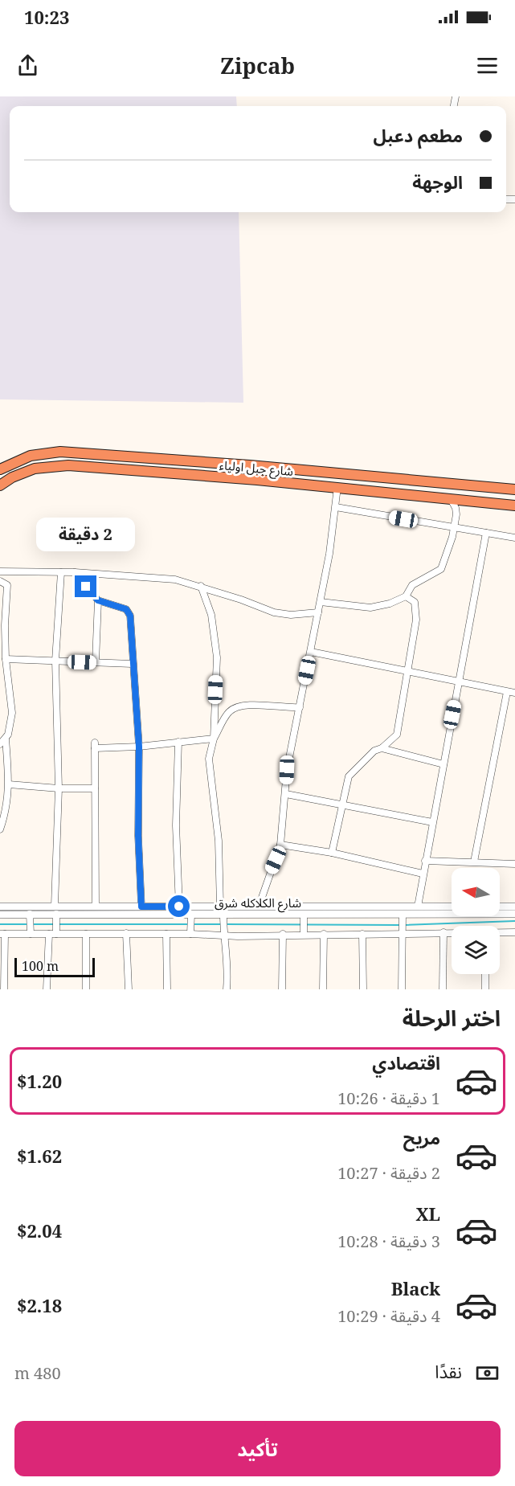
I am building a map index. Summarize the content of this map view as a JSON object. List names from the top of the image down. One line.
{"streets":{"highway":["شارع جبل اولياء"],"street":["شارع الكلاكله شرق"]},"scale_bar":"100 m","north":"left","page":{"status":"10:23","header":"Zipcab","banner":["مطعم دعبل","الوجهة"],"bubble":"2 دقيقة","scale":"100 m","heading":"اختر الرحلة","list":[{"name":"اقتصادي","note":"1 دقيقة · 10:26","value":"$1.20"},{"name":"مريح","note":"2 دقيقة · 10:27","value":"$1.62"},{"name":"XL","note":"3 دقيقة · 10:28","value":"$2.04"},{"name":"Black","note":"4 دقيقة · 10:29","value":"$2.18"}],"pay":["نقدًا","480 m"],"buttons":"تأكيد"}}
